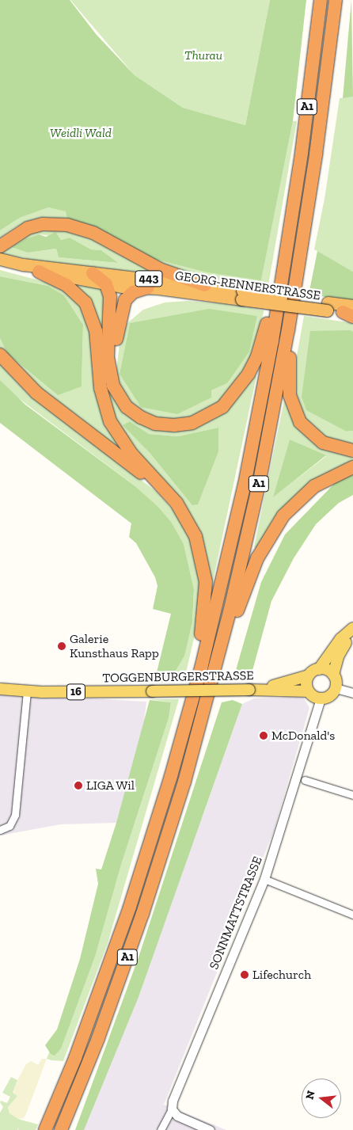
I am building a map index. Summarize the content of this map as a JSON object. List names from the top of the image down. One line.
{"streets":{"highway":["A1","443","GEORG-RENNERSTRASSE"],"main road":["TOGGENBURGERSTRASSE","16"],"street":["SONNMATTSTRASSE"]},"crossings":[["TOGGENBURGERSTRASSE","16"],["TOGGENBURGERSTRASSE","SONNMATTSTRASSE"],["16","SONNMATTSTRASSE"]],"parks":["Thurau","Weidli Wald"],"places":["Galerie Kunsthaus Rapp","McDonald's","LIGA Wil","Lifechurch"],"north":"left"}
